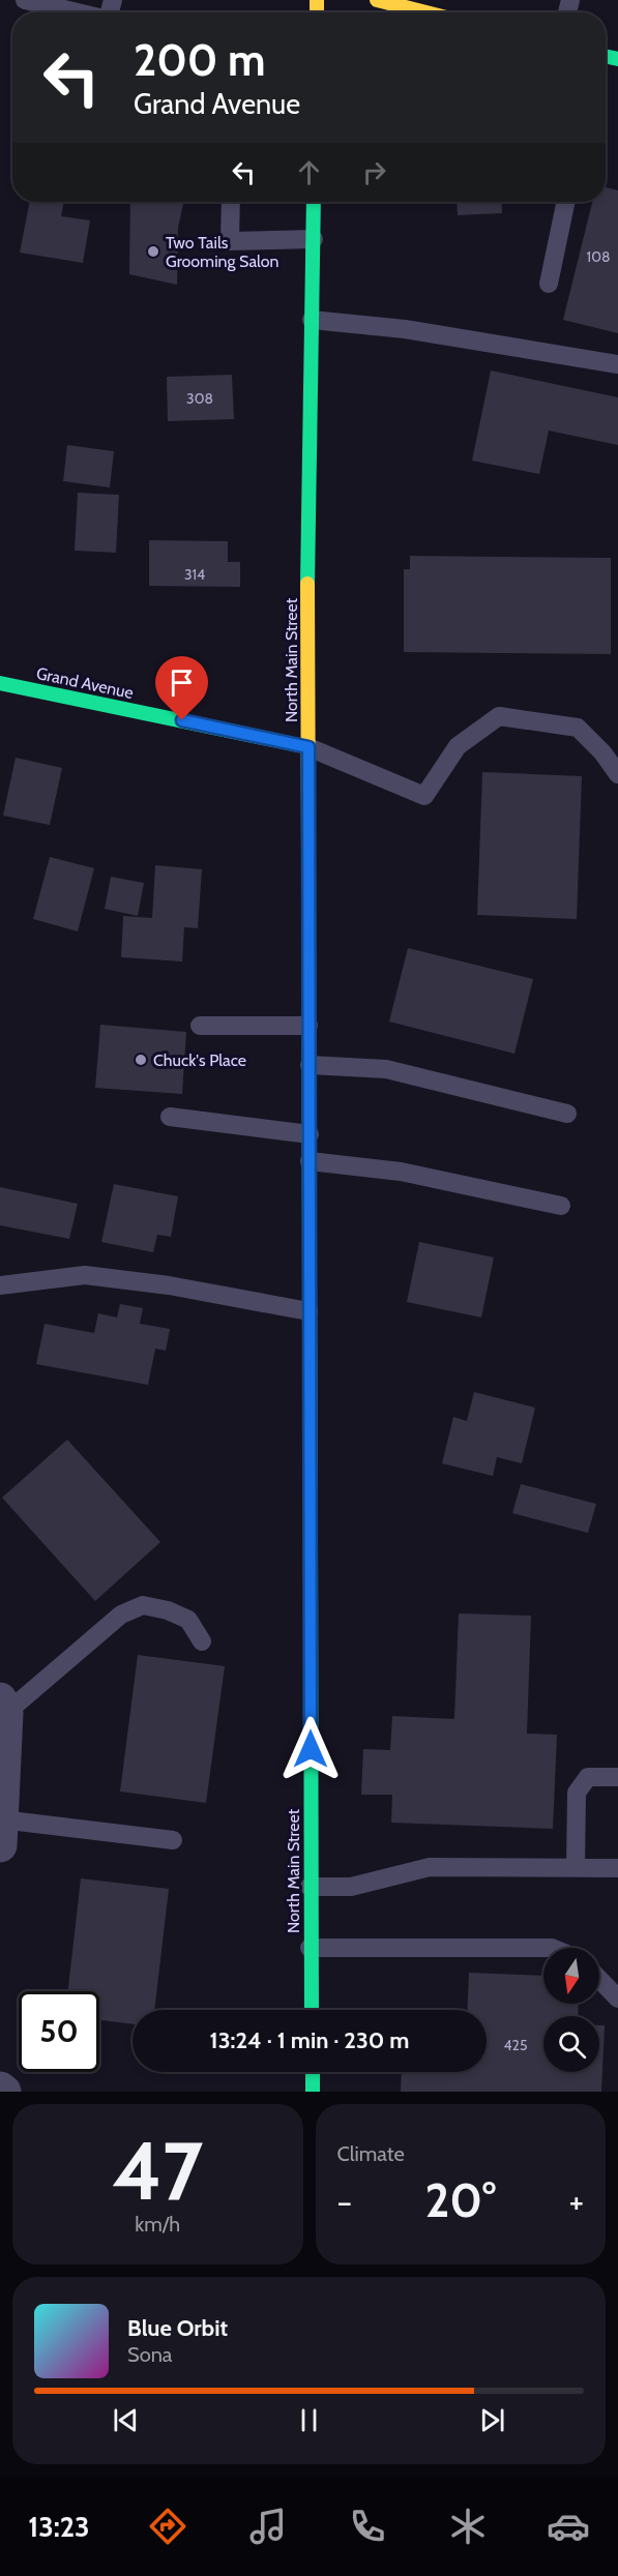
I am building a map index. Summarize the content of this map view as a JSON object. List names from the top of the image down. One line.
{"streets":{"main road":["North Main Street","Grand Avenue"]},"crossings":[["North Main Street","Grand Avenue"]],"places":["Two Tails Grooming Salon","Chuck's Place"],"house_numbers":["108","308","314","425"],"north":"bottom","page":{"turn":["200 m","Grand Avenue"],"limit":"50","trip":"13:24 · 1 min · 230 m","tile":[["47","km/h"],"Climate"],"heat":["−","20°","+"],"song":["Blue Orbit","Sona"],"tabs":"13:23"}}
